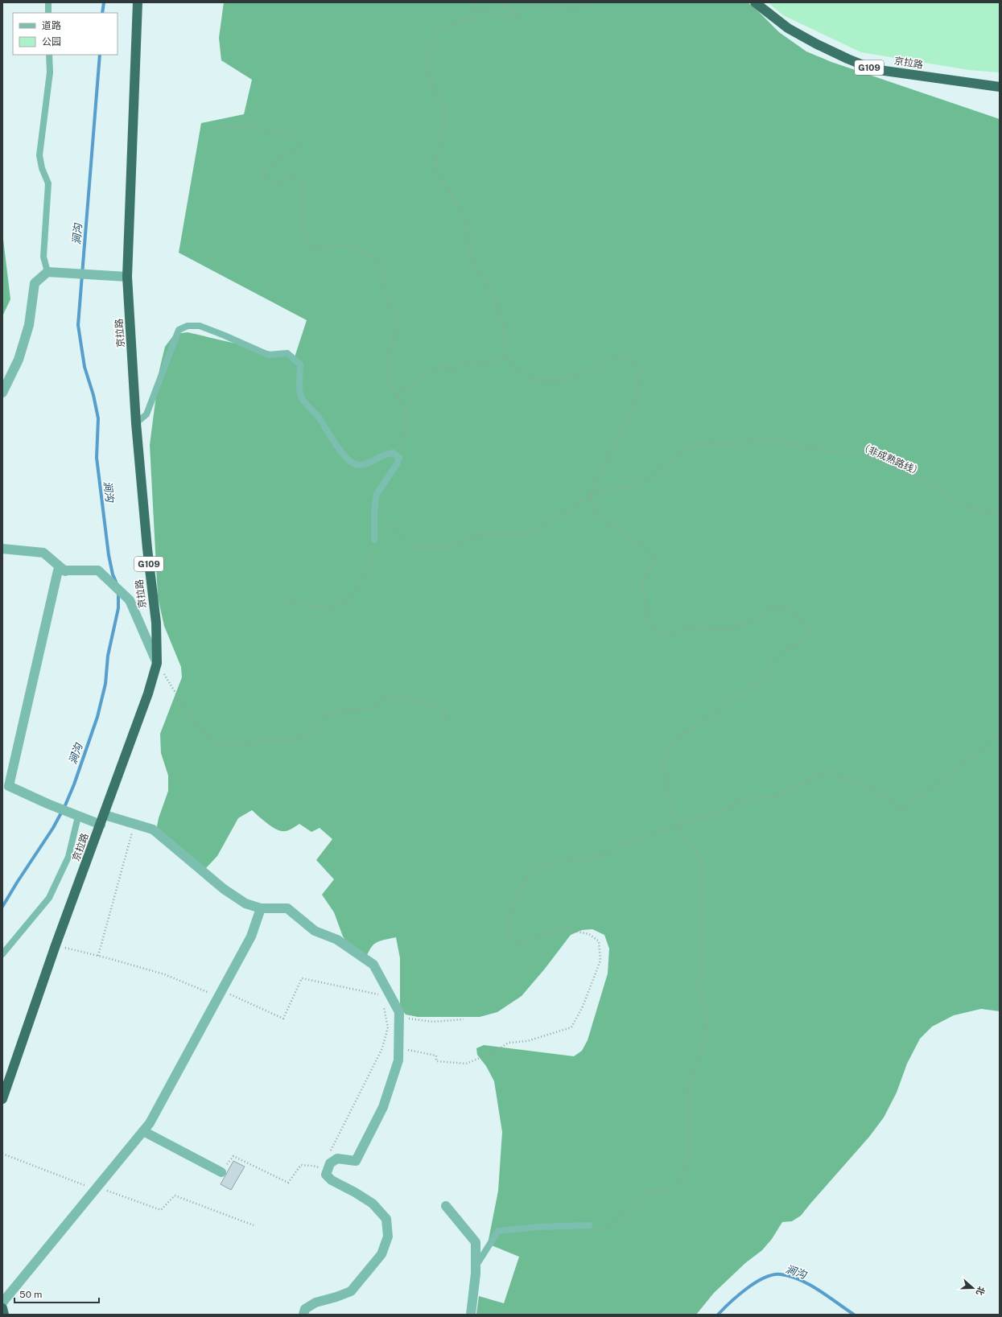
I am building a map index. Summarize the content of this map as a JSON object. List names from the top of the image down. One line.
{"streets":{"highway":["京拉路","G109"],"path":["（非成熟路线）"]},"water":["涧沟"],"legend":["道路","公园"],"scale_bar":"50 m","north":"right"}
